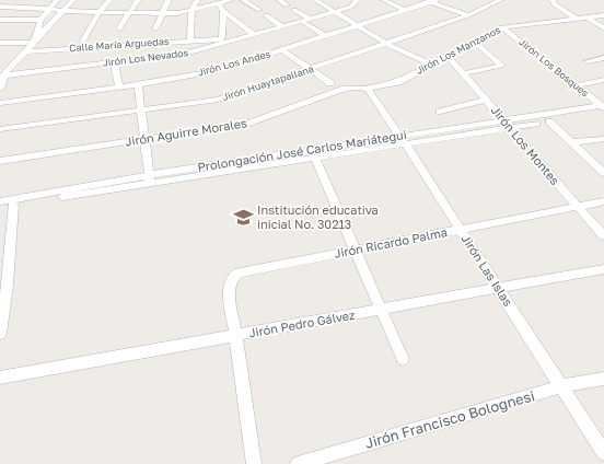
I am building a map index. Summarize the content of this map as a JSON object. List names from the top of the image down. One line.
{"streets":{"street":["Calle María Arguedas","Jirón Los Manzanos","Jirón Los Nevados","Jirón Los Andes","Jirón Los Bosques","Jirón Huaytapallana","Jirón Aguirre Morales","Jirón Los Montes","Prolongación José Carlos Mariátegui","Jirón Ricardo Palma","Jirón Las Islas","Jirón Pedro Gálvez","Jirón Francisco Bolognesi"]},"crossings":[["Calle María Arguedas","Jirón Los Nevados"],["Jirón Los Manzanos","Jirón Los Bosques"],["Jirón Los Manzanos","Jirón Aguirre Morales"],["Jirón Los Manzanos","Jirón Los Montes"],["Jirón Los Manzanos","Jirón Las Islas"],["Jirón Los Bosques","Prolongación José Carlos Mariátegui"],["Jirón Aguirre Morales","Jirón Las Islas"],["Jirón Los Montes","Prolongación José Carlos Mariátegui"],["Jirón Los Montes","Jirón Ricardo Palma"],["Prolongación José Carlos Mariátegui","Jirón Las Islas"],["Jirón Ricardo Palma","Jirón Las Islas"],["Jirón Ricardo Palma","Jirón Pedro Gálvez"],["Jirón Las Islas","Jirón Pedro Gálvez"],["Jirón Las Islas","Jirón Francisco Bolognesi"]],"places":{"school or university":["Institución educativa inicial No. 30213"]}}
